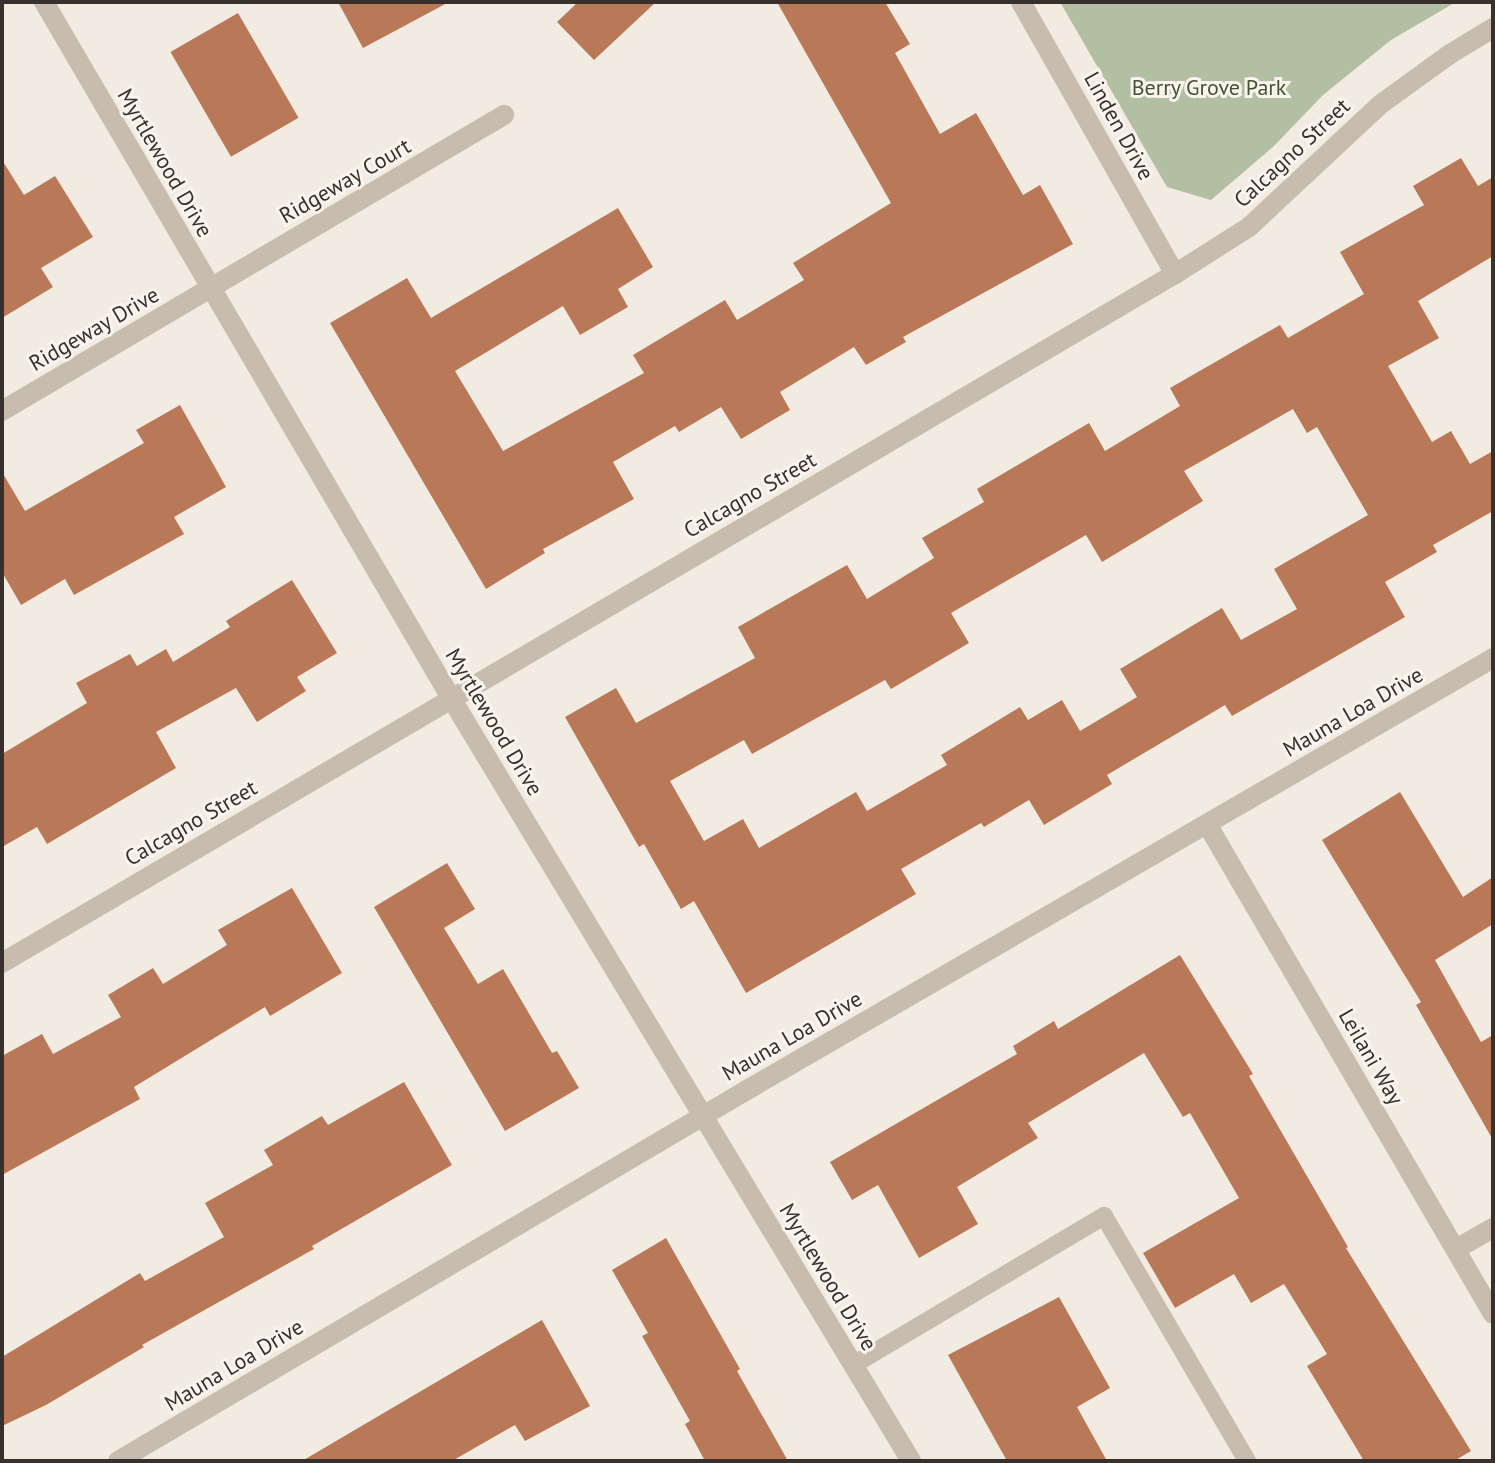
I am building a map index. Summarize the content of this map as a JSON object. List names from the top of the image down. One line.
{"streets":{"street":["Linden Drive","Calcagno Street","Myrtlewood Drive","Ridgeway Court","Ridgeway Drive","Mauna Loa Drive","Leilani Way"]},"crossings":[["Linden Drive","Calcagno Street"],["Calcagno Street","Myrtlewood Drive"],["Myrtlewood Drive","Ridgeway Court"],["Myrtlewood Drive","Ridgeway Drive"],["Myrtlewood Drive","Mauna Loa Drive"],["Ridgeway Court","Ridgeway Drive"],["Mauna Loa Drive","Leilani Way"]],"parks":["Berry Grove Park"]}
